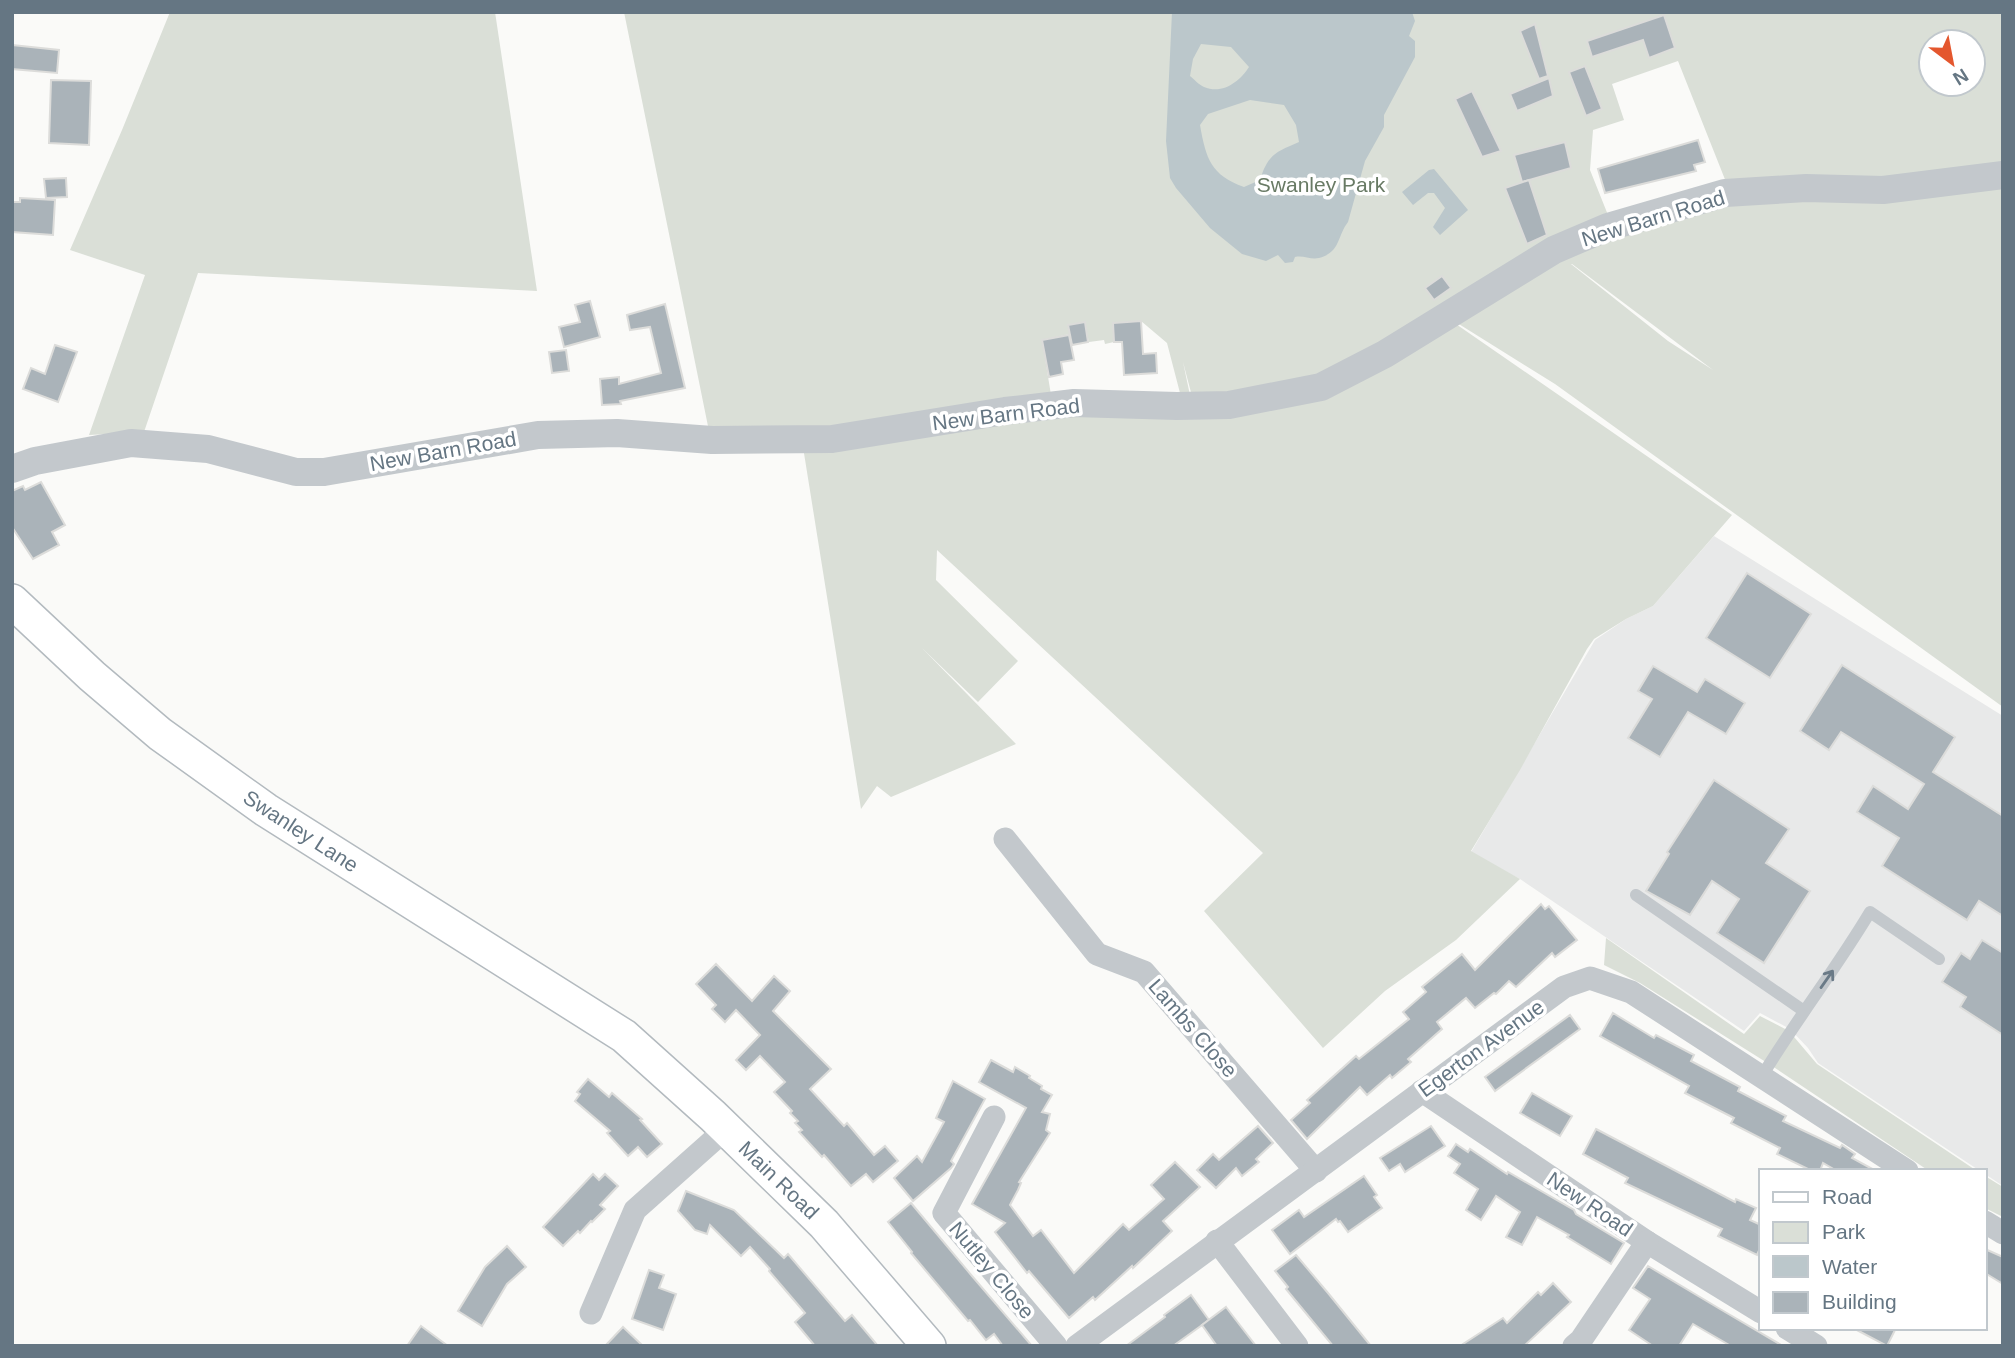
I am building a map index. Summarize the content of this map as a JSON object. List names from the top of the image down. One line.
{"streets":{"main road":["Swanley Lane","Main Road"],"street":["New Barn Road","Lambs Close","Egerton Avenue","New Road","Nutley Close"]},"crossings":[["Swanley Lane","Main Road"],["Lambs Close","Egerton Avenue"],["Egerton Avenue","New Road"]],"parks":["Swanley Park"],"legend":["Road","Park","Water","Building"],"north":"bottom right"}
